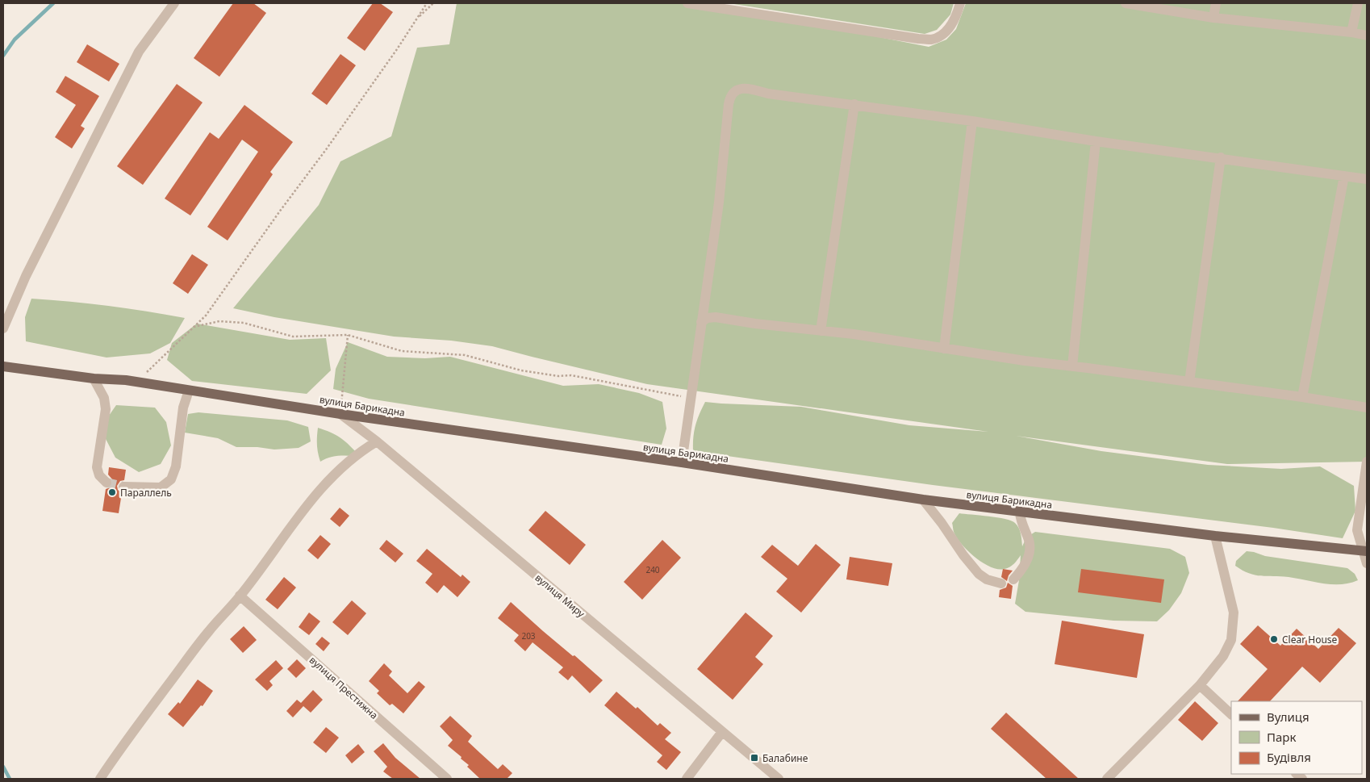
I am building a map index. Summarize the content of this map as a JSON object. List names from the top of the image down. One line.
{"streets":{"main road":["вулиця Барикадна"],"street":["вулиця Миру","вулиця Престижна"]},"crossings":[["вулиця Барикадна","вулиця Миру"]],"places":{"other":["Параллель","Clear House"],"transit":["Балабине"]},"house_numbers":["240","203"],"legend":["Вулиця","Парк","Будівля"]}
